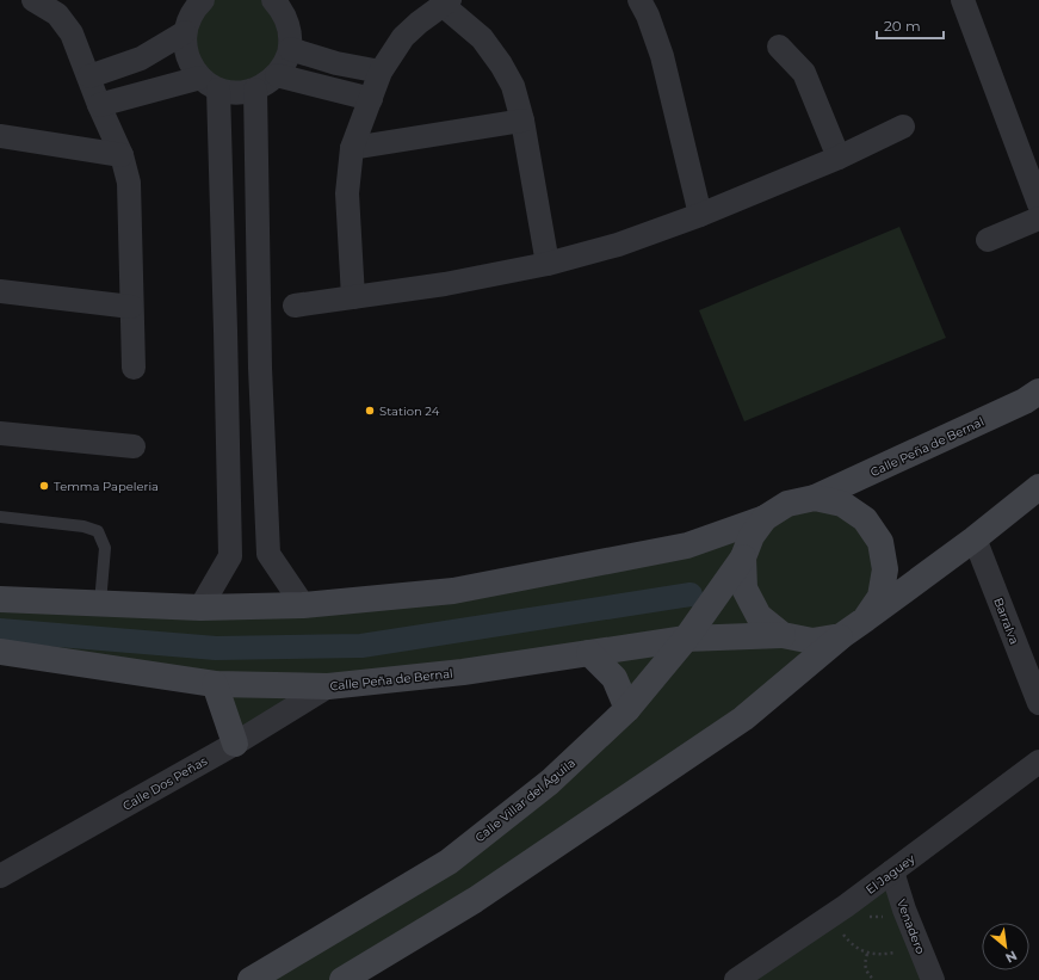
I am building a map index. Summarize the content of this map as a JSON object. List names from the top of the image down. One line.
{"streets":{"street":["Calle Peña de Bernal","Barralva","Calle Dos Peñas","Calle Villar del Águila","El Jaguey","Venadero"]},"crossings":[["Calle Peña de Bernal","Calle Dos Peñas"],["Calle Peña de Bernal","Calle Villar del Águila"],["El Jaguey","Venadero"]],"places":["Station 24","Temma Papeleria"],"scale_bar":"20 m","north":"bottom right"}
